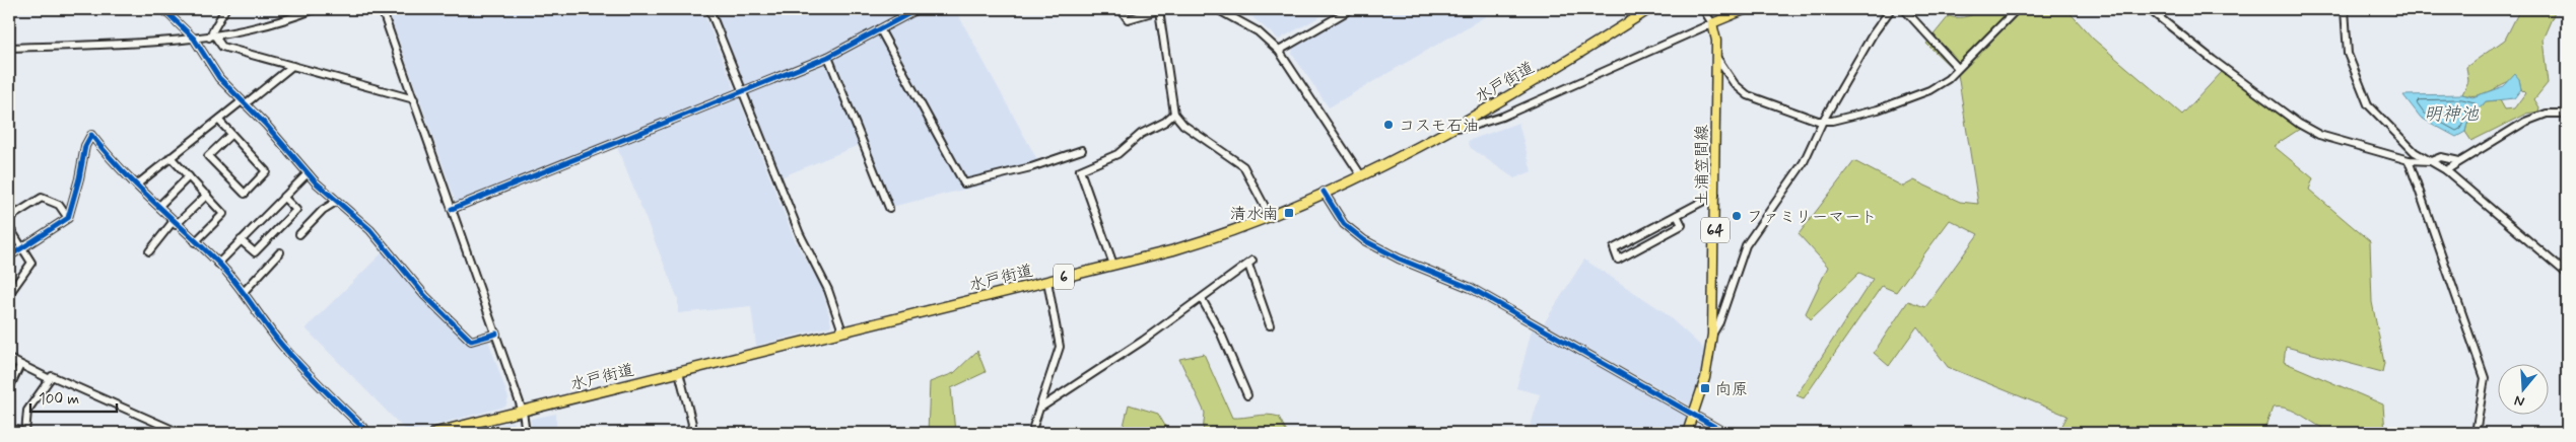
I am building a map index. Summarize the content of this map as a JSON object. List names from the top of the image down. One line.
{"streets":{"highway":["水戸街道","6"],"main road":["土浦笠間線","64"]},"water":["明神池"],"places":{"other":["コスモ石油","ファミリーマート"],"transit":["清水南","向原"]},"scale_bar":"100 m","north":"bottom"}
